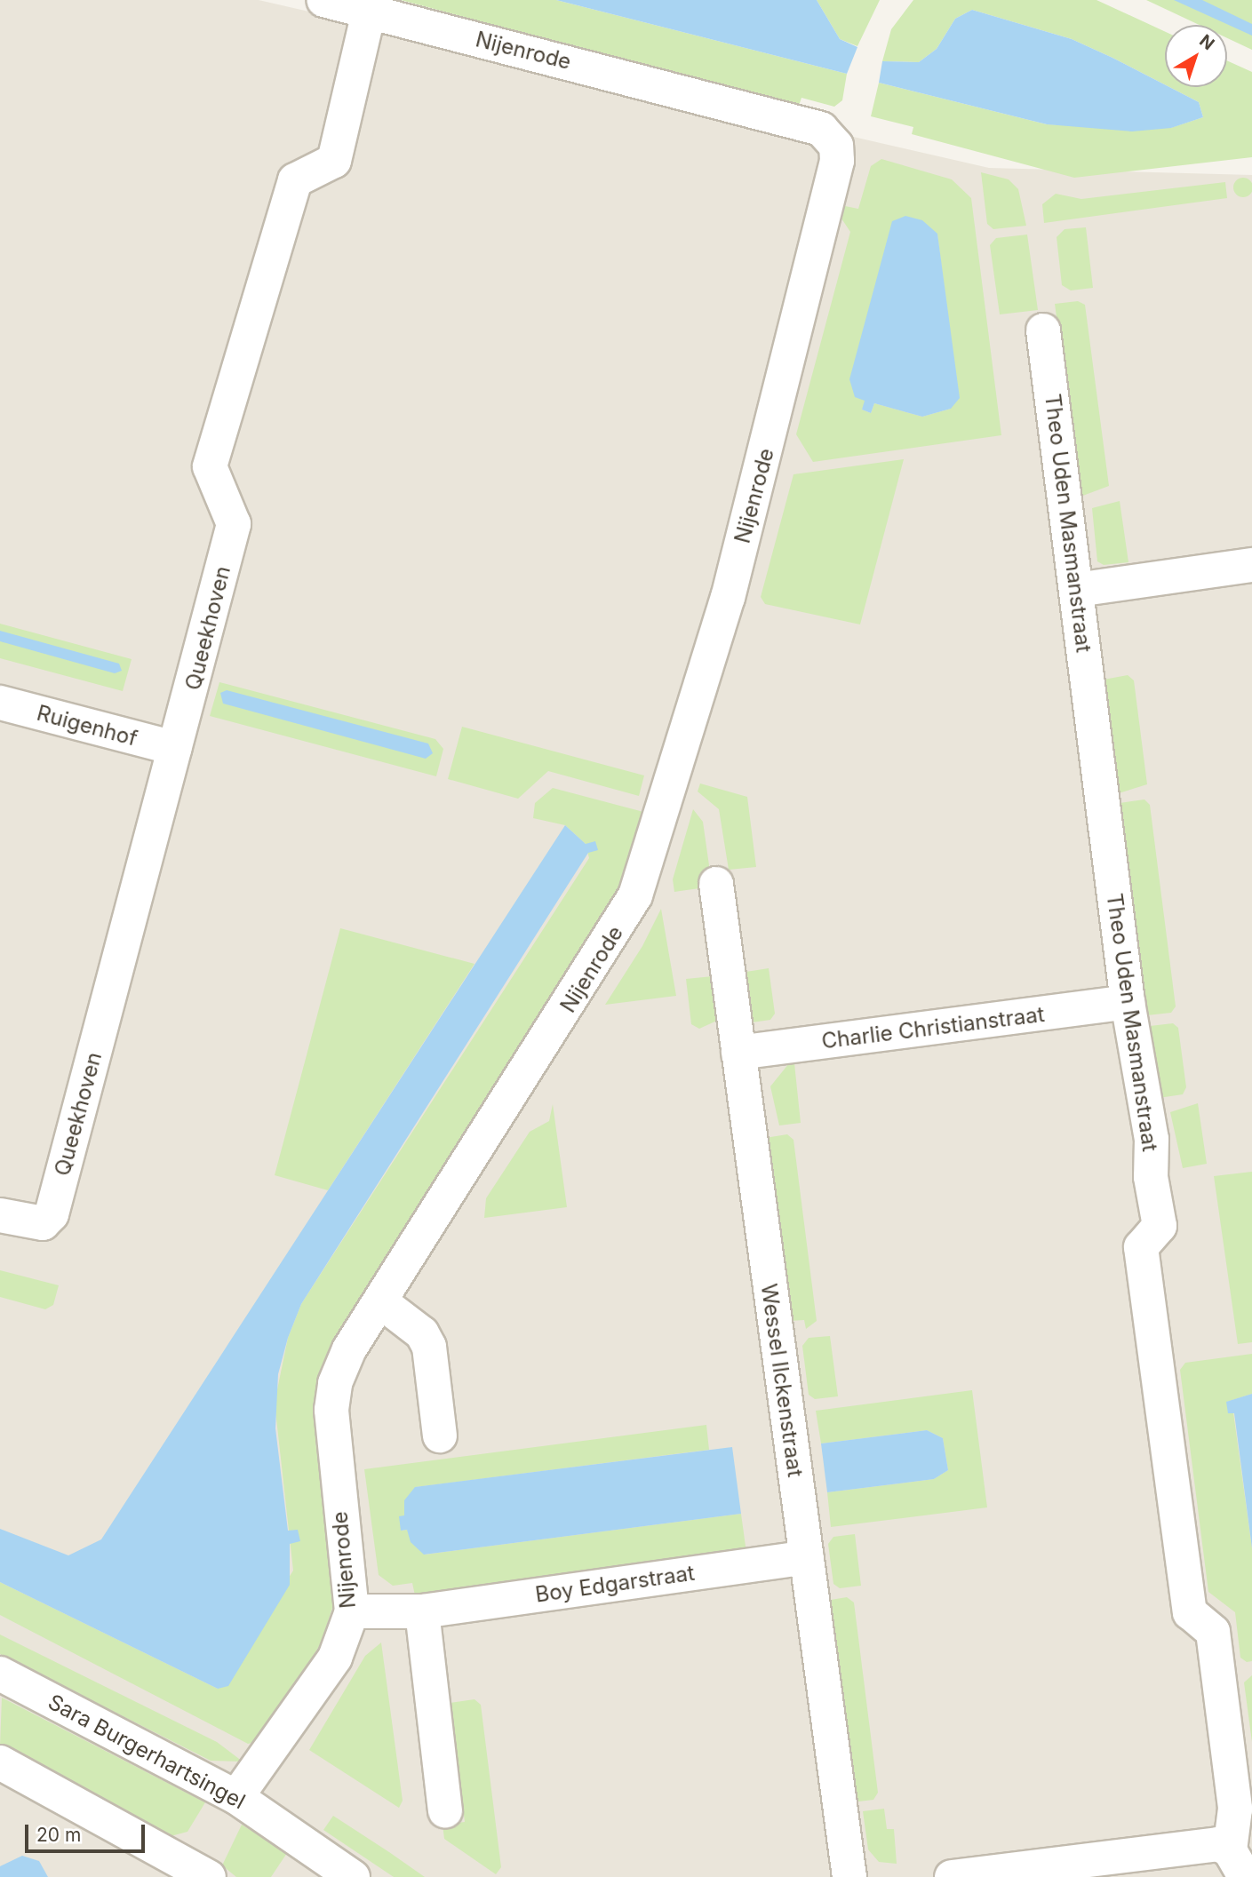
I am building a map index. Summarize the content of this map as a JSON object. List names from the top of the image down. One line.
{"streets":{"street":["Nijenrode","Theo Uden Masmanstraat","Queekhoven","Ruigenhof","Charlie Christianstraat","Wessel Ilckenstraat","Boy Edgarstraat","Sara Burgerhartsingel"]},"crossings":[["Nijenrode","Queekhoven"],["Nijenrode","Boy Edgarstraat"],["Nijenrode","Sara Burgerhartsingel"],["Theo Uden Masmanstraat","Charlie Christianstraat"],["Queekhoven","Ruigenhof"],["Charlie Christianstraat","Wessel Ilckenstraat"],["Wessel Ilckenstraat","Boy Edgarstraat"]],"scale_bar":"20 m","north":"top right"}
